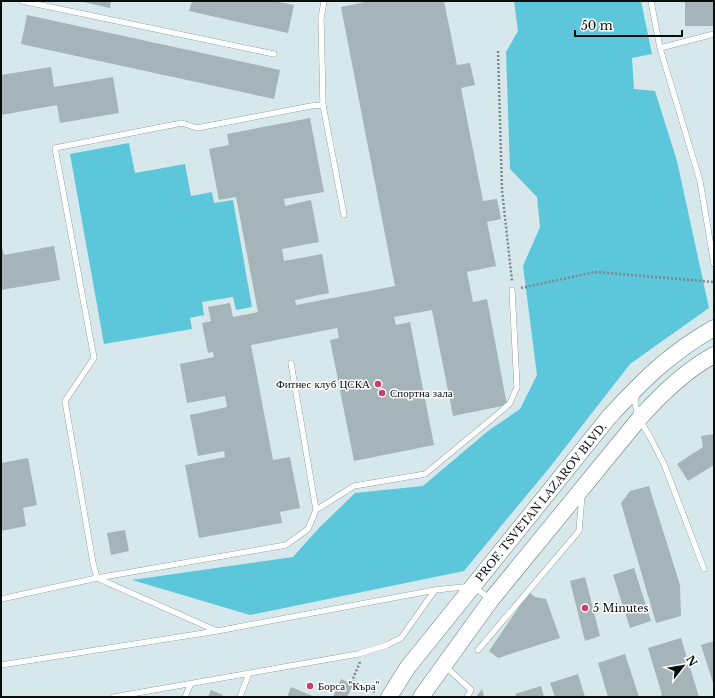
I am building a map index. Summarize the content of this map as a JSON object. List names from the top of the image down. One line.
{"streets":{"main road":["PROF. TSVETAN LAZAROV BLVD."]},"places":["Фитнес клуб ЦСКА","Спортна зала","5 Minutes","Борса \"Къра\""],"scale_bar":"50 m","north":"top right"}
